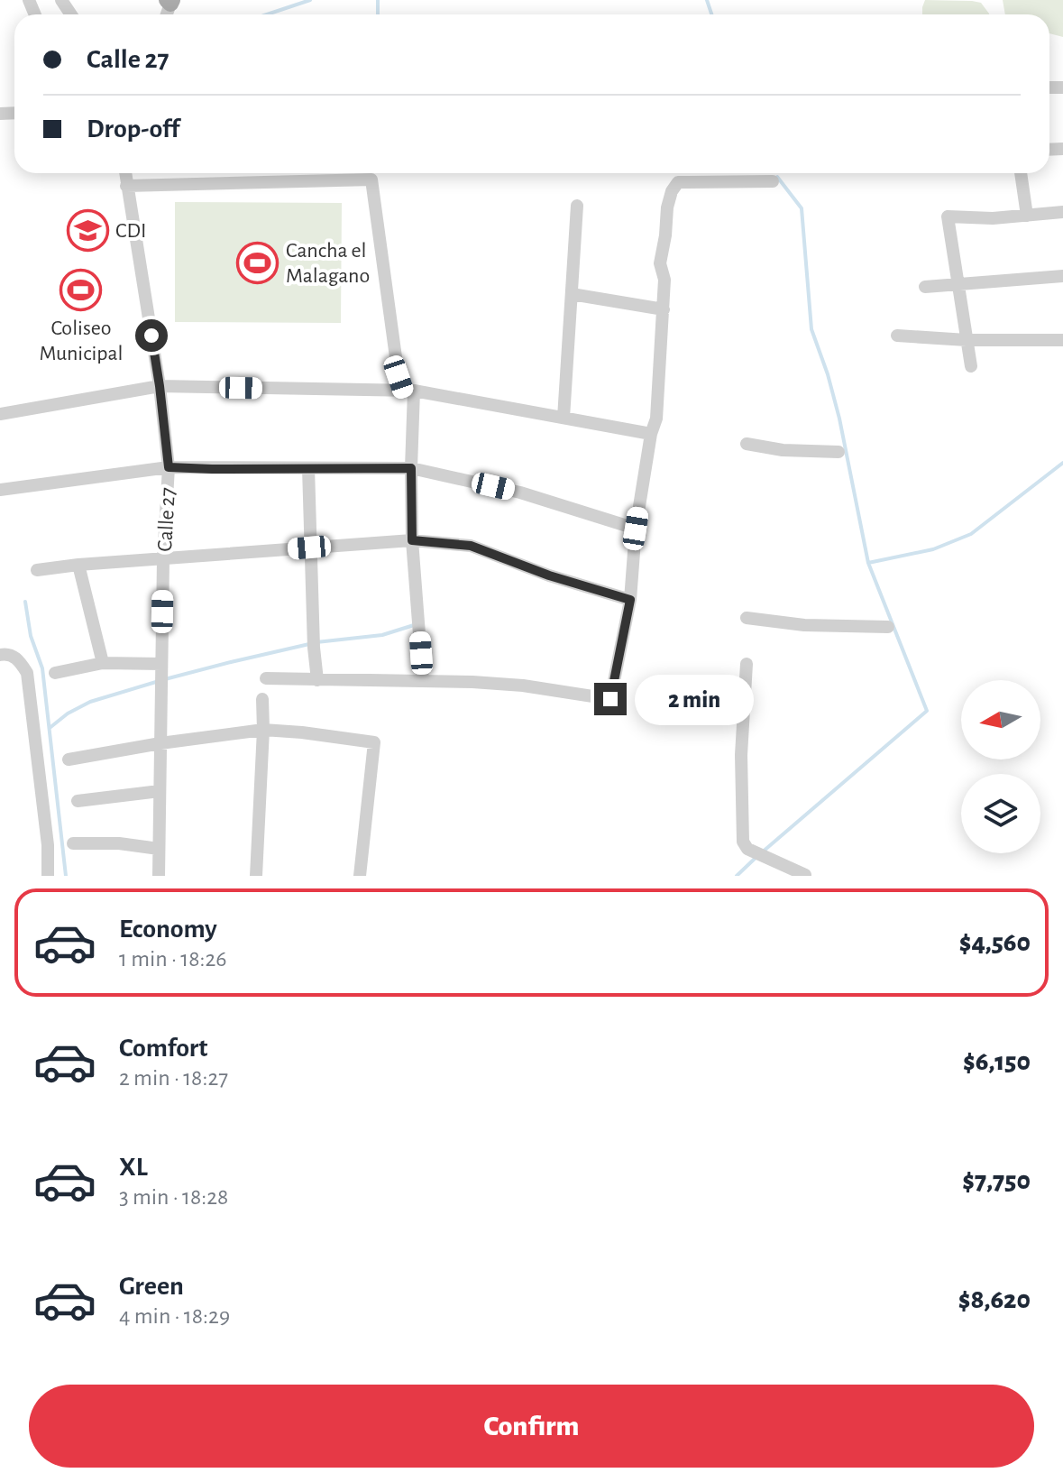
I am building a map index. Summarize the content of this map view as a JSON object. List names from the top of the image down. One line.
{"streets":{"street":["Calle 27"]},"places":{"school or university":["CDI"],"sports":["Cancha el Malagano","Coliseo Municipal"]},"north":"left","page":{"banner":["Calle 27","Drop-off"],"bubble":"2 min","list":[{"name":"Economy","note":"1 min · 18:26","value":"$4,560"},{"name":"Comfort","note":"2 min · 18:27","value":"$6,150"},{"name":"XL","note":"3 min · 18:28","value":"$7,750"},{"name":"Green","note":"4 min · 18:29","value":"$8,620"}],"buttons":"Confirm"}}
